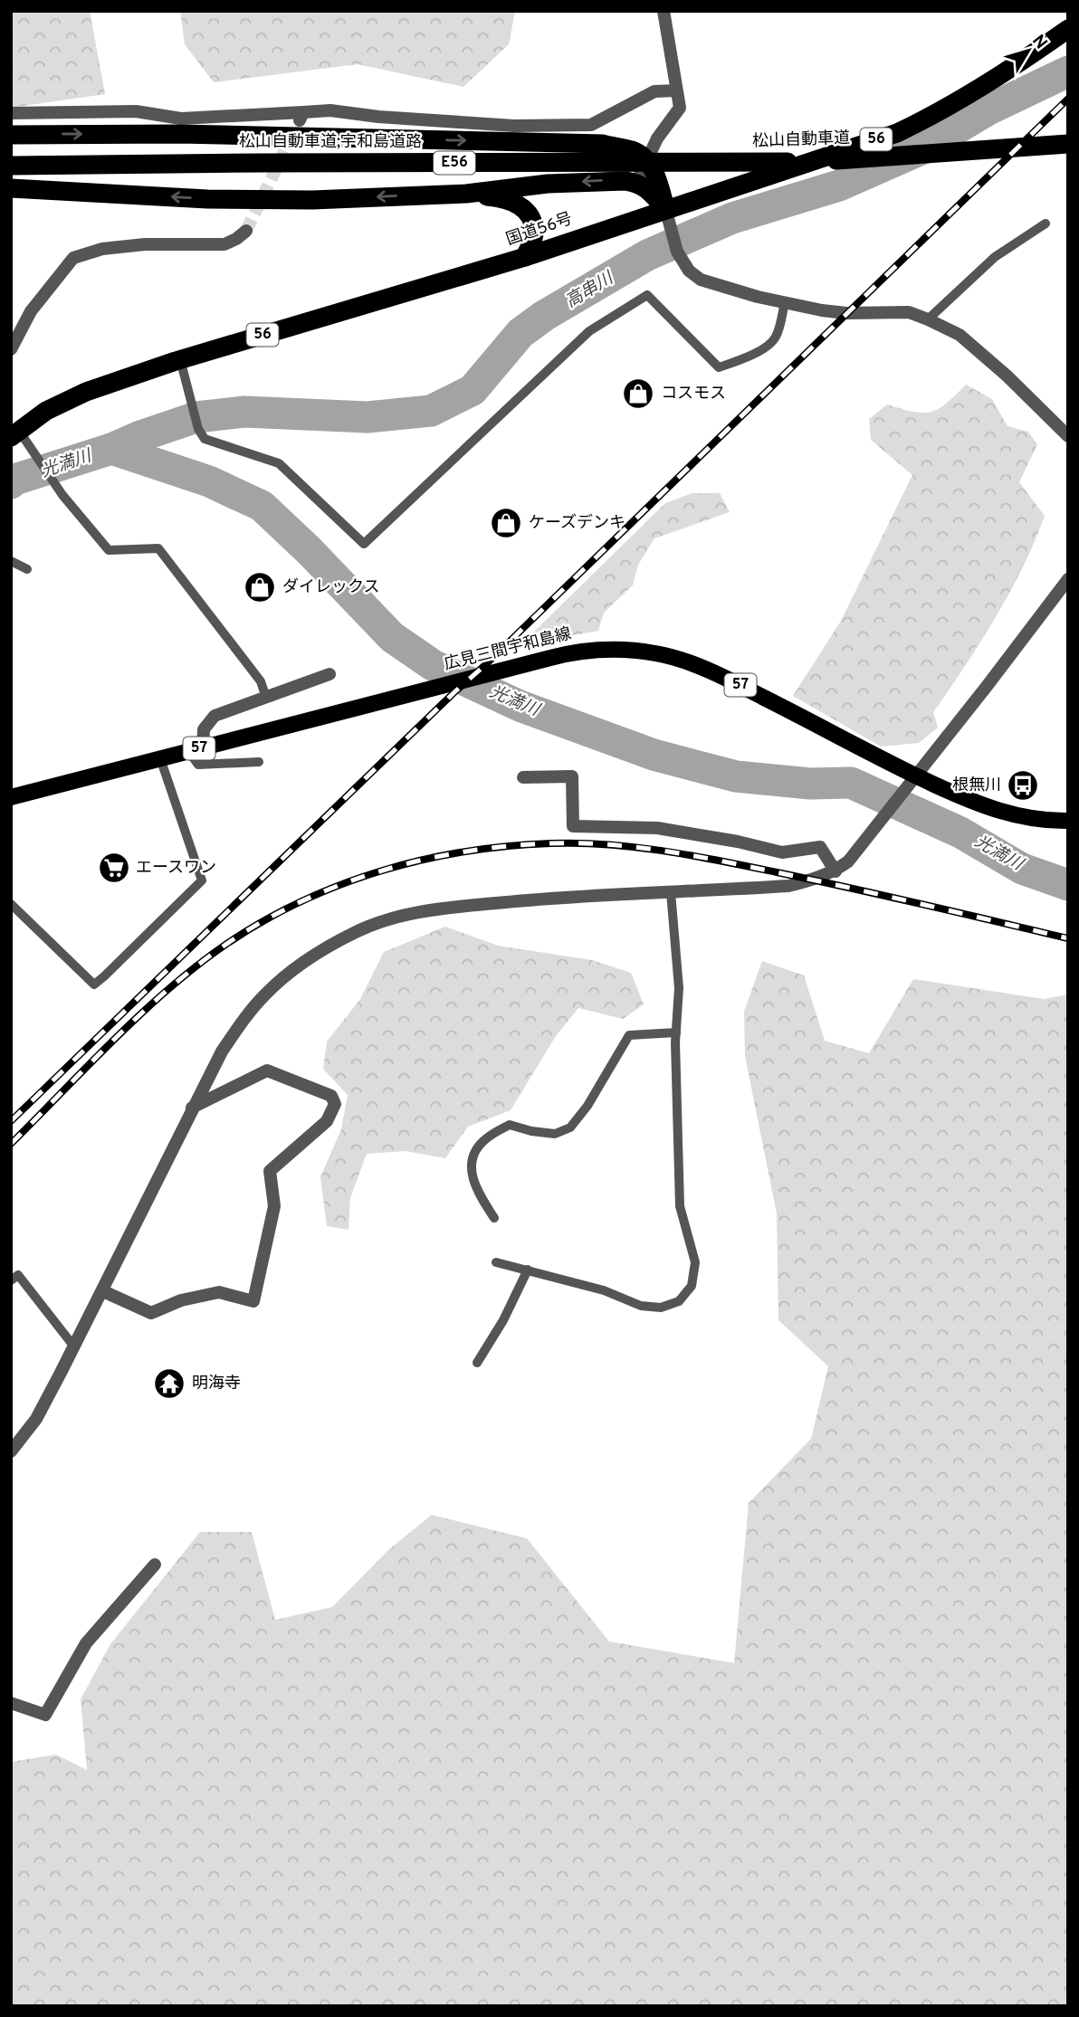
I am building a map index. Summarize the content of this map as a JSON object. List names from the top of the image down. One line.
{"streets":{"highway":["56","松山自動車道","松山自動車道;宇和島道路","E56","国道56号"],"main road":["広見三間宇和島線","57"]},"crossings":[["松山自動車道","松山自動車道;宇和島道路"]],"water":["高串川","光満川"],"places":{"shop":["コスモス","ケーズデンキ","ダイレックス"],"bus stop":["根無川"],"supermarket":["エースワン"],"temple":["明海寺"]},"north":"top right"}
